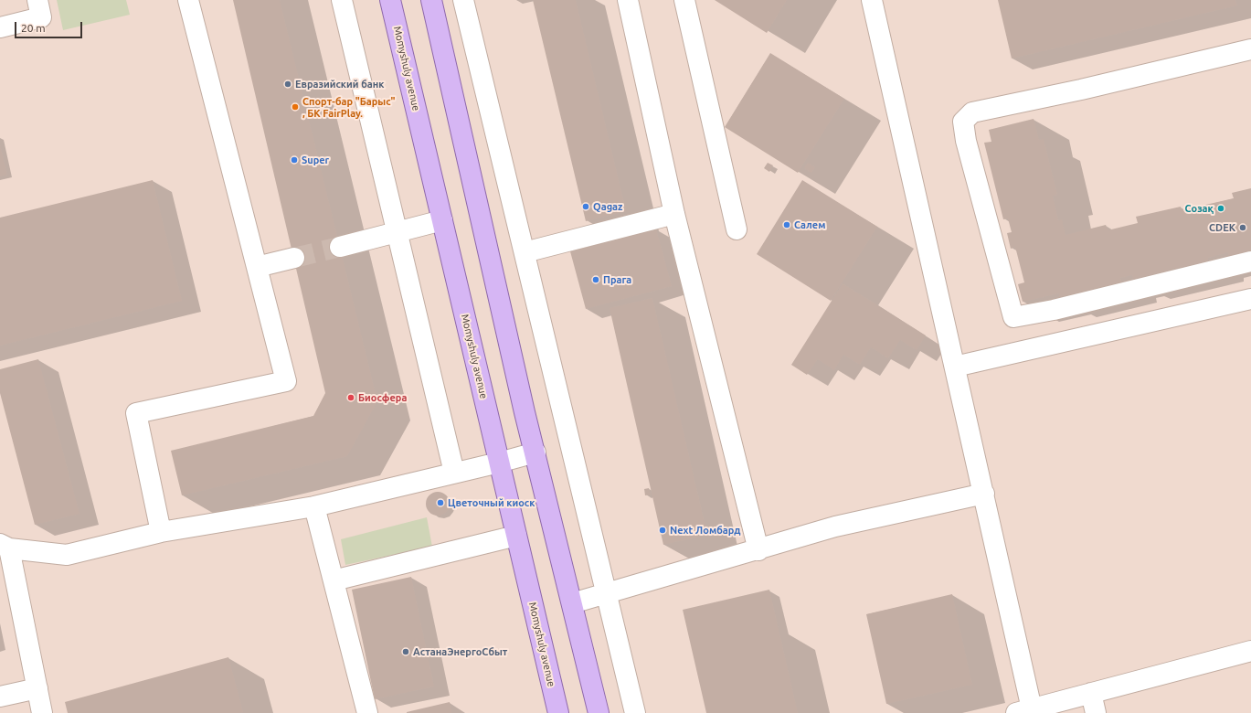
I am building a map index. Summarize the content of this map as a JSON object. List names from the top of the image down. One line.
{"streets":{"main road":["Momyshuly avenue"]},"places":["Евразийский банк","Спорт-бар \"Барыс\" , БК FairPlay.","Super","Qagaz","Созақ","Салем","CDEK","Прага","Биосфера","Цветочный киоск","Next Ломбард","АстанаЭнергоСбыт"],"scale_bar":"20 m"}
